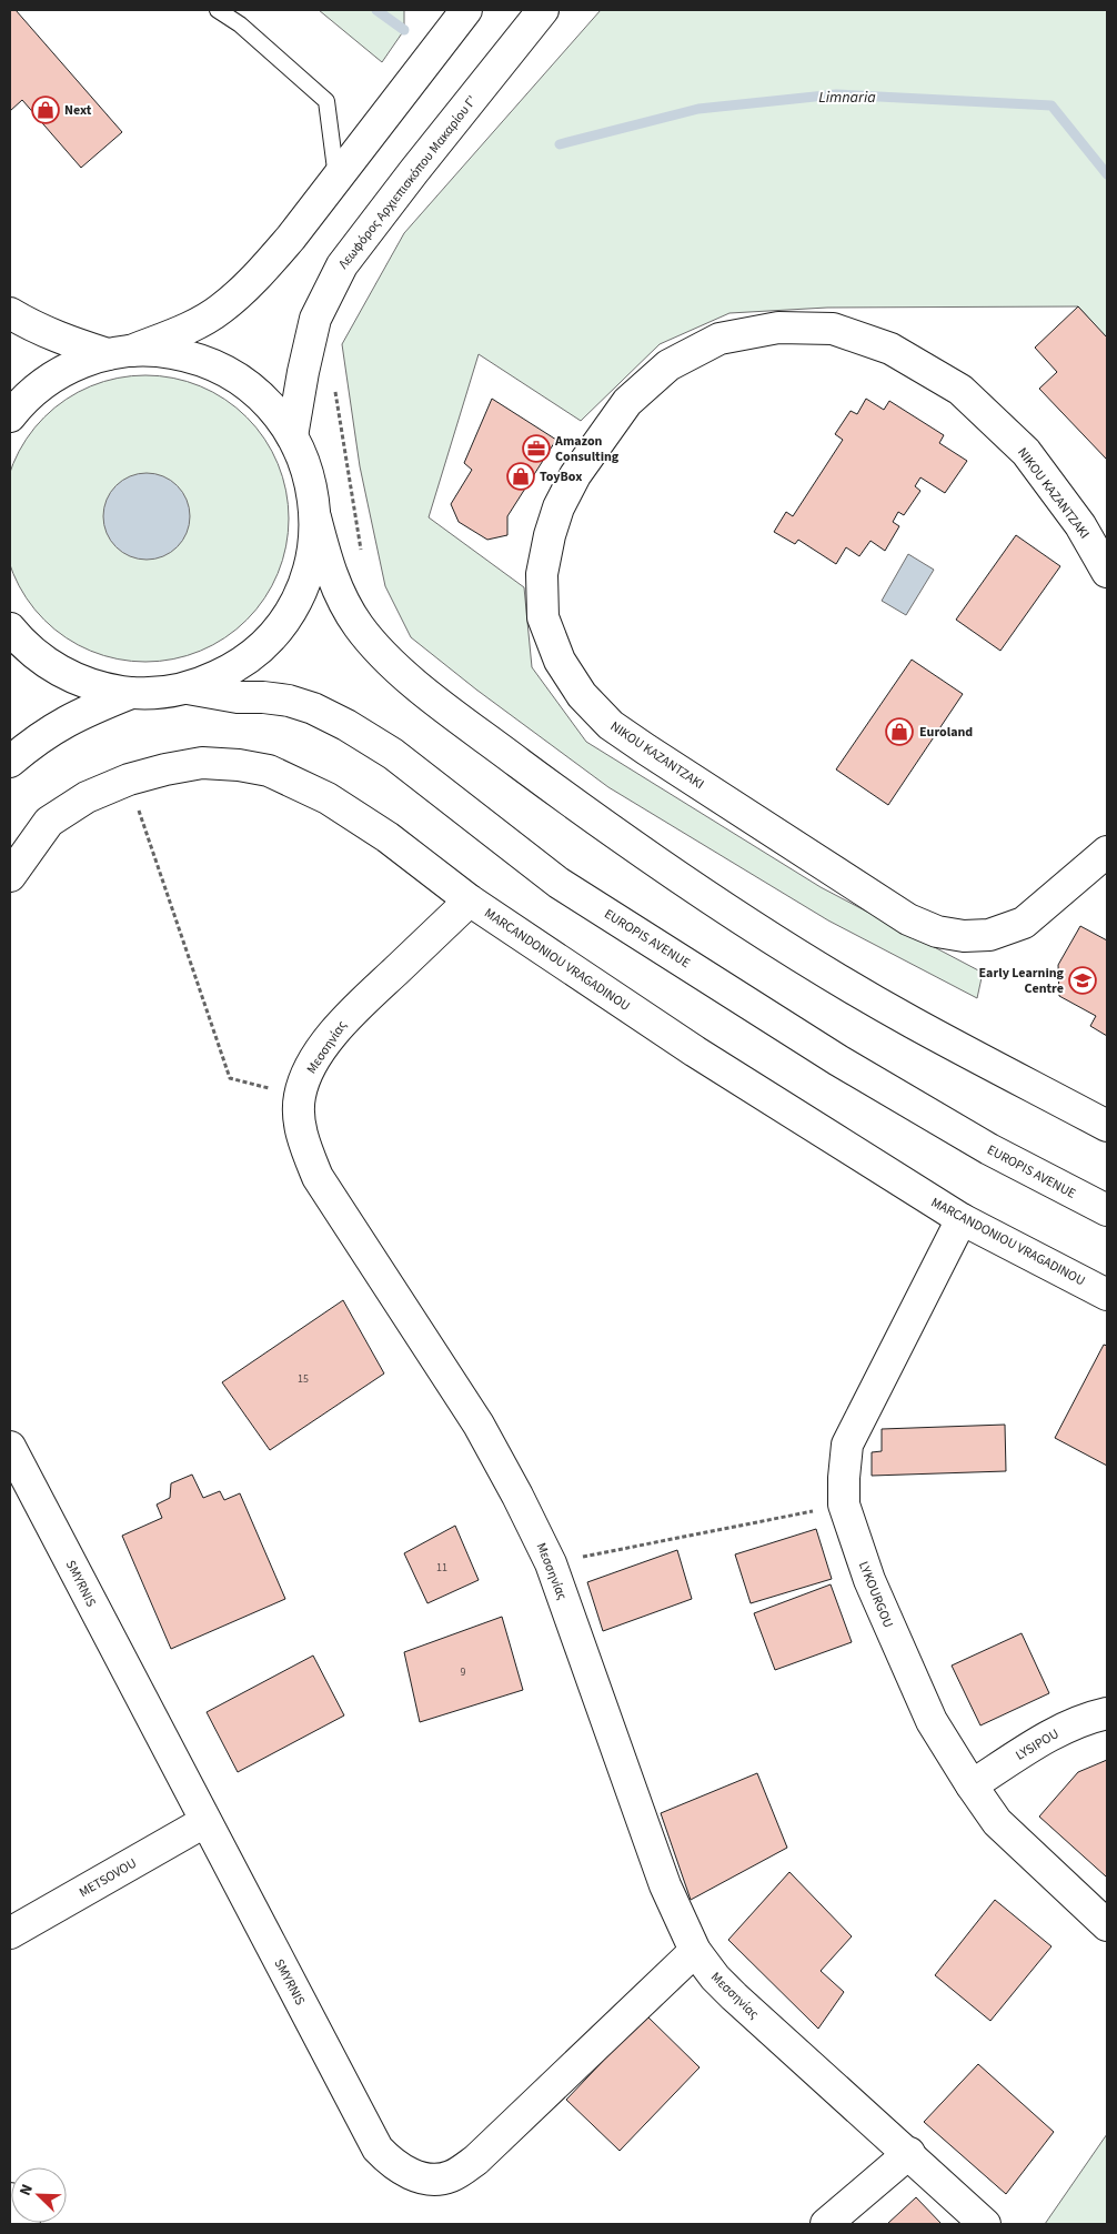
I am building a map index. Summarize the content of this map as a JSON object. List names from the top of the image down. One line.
{"streets":{"main road":["Λεωφόρος Αρχιεπισκόπου Μακαρίου Γ'","NIKOU KAZANTZAKI","EUROPIS AVENUE","MARCANDONIOU VRAGADINOU","Μεσσηνίας","SMYRNIS","LYKOURGOU","LYSIPOU","METSOVOU"]},"crossings":[["MARCANDONIOU VRAGADINOU","Μεσσηνίας"],["MARCANDONIOU VRAGADINOU","LYKOURGOU"],["Μεσσηνίας","SMYRNIS"],["SMYRNIS","METSOVOU"],["LYKOURGOU","LYSIPOU"]],"water":["Limnaria"],"places":{"shop":["Next","ToyBox","Euroland"],"office":["Amazon Consulting"],"school or university":["Early Learning Centre"]},"house_numbers":["15","11","9"],"north":"top left"}
